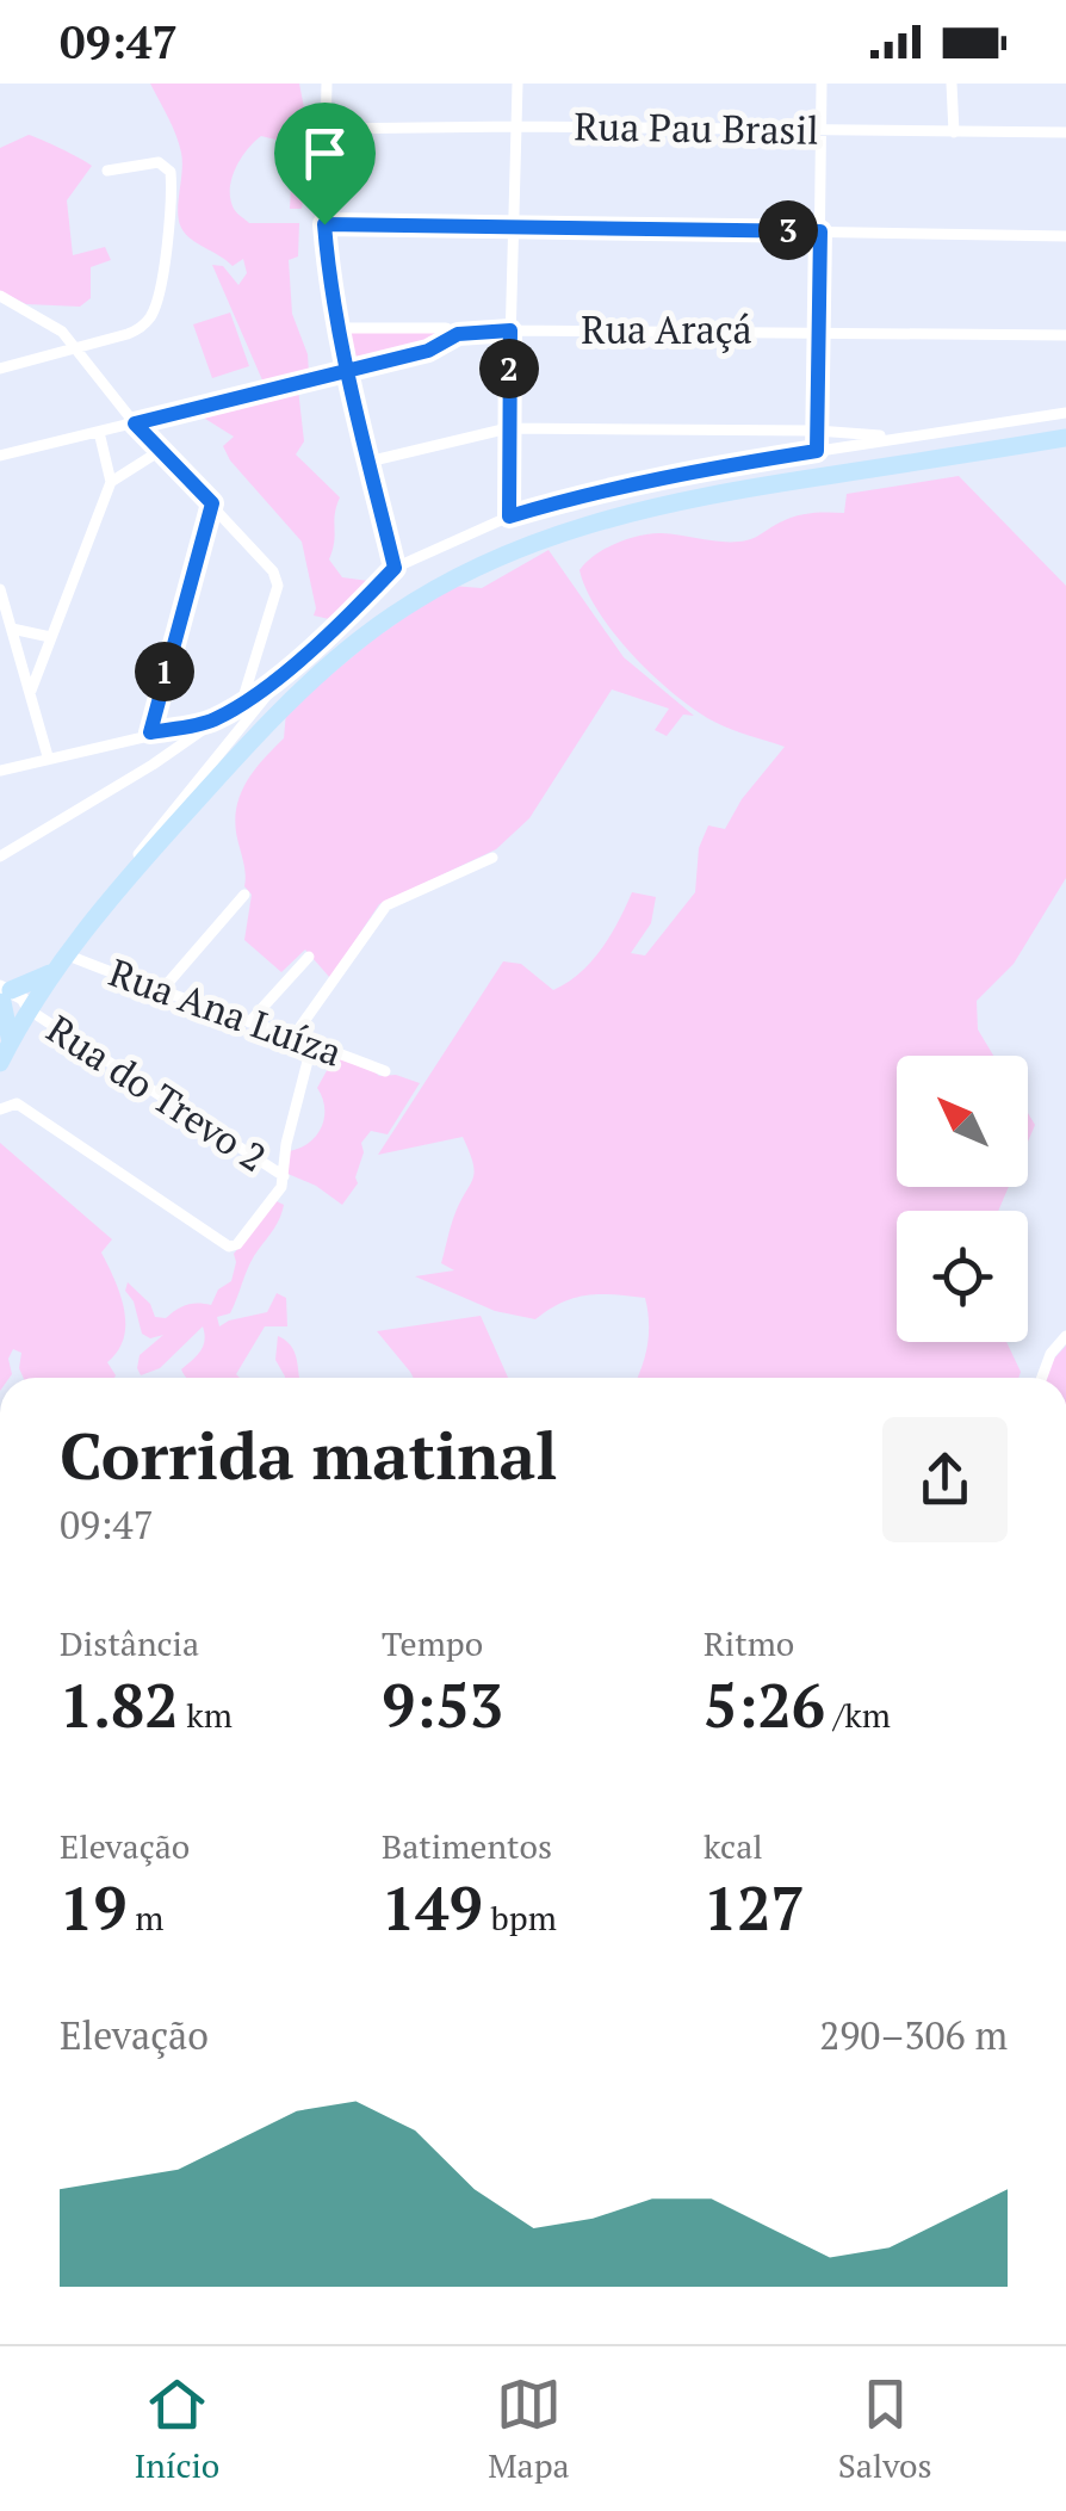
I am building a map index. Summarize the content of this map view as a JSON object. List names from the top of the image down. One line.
{"streets":{"street":["Rua Pau Brasil","Rua Araçá","Rua Ana Luíza","Rua do Trevo 2"]},"north":"top left","page":{"status":"09:47","pins":["3","2","1"],"heading":["Corrida matinal","09:47"],"stats":[["Distância","1.82 km"],["Tempo","9:53"],["Ritmo","5:26 /km"],["Elevação","19 m"],["Batimentos","149 bpm"],["kcal","127"]],"chart":["Elevação","290–306 m"],"tabs":["Início","Mapa","Salvos"]}}
